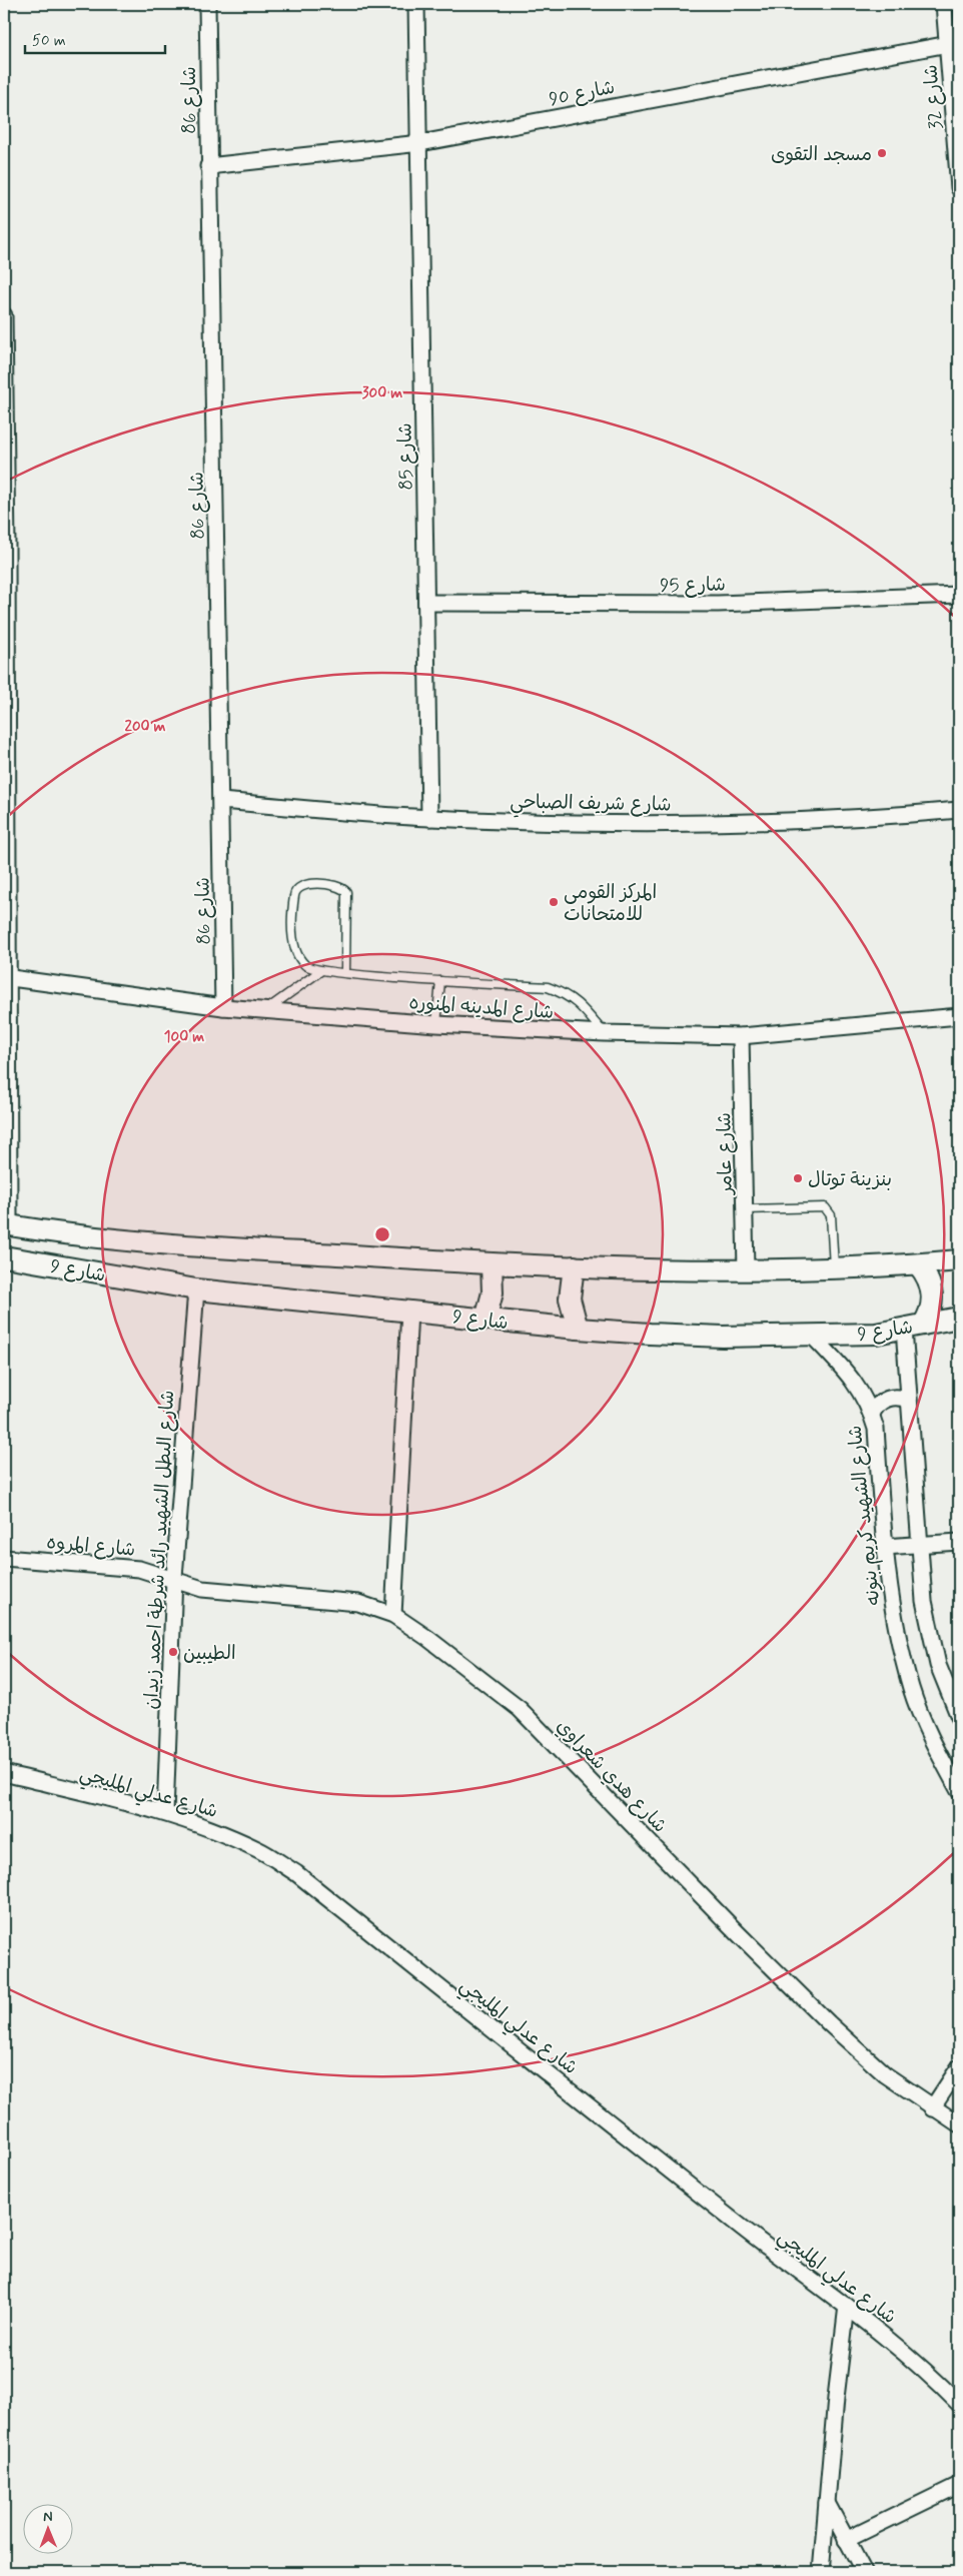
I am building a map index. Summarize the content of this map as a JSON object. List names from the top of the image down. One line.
{"streets":{"main road":["شارع 9"],"street":["شارع 90","شارع 32","شارع 86","شارع 85","شارع 95","شارع شريف الصباحي","شارع المدينه المنوره","شارع عامر","شارع الشهيد كريم بنونه","شارع المروه","شارع البطل الشهيد رائد شرطة احمد زيدان","شارع هدي شعراوي","شارع عدلي المليجي"]},"crossings":[["شارع 90","شارع 32"],["شارع 90","شارع 86"],["شارع 90","شارع 85"],["شارع 86","شارع شريف الصباحي"],["شارع 86","شارع المدينه المنوره"],["شارع 85","شارع 95"],["شارع 85","شارع شريف الصباحي"],["شارع المدينه المنوره","شارع عامر"],["شارع عامر","شارع 9"],["شارع 9","شارع الشهيد كريم بنونه"],["شارع 9","شارع البطل الشهيد رائد شرطة احمد زيدان"],["شارع المروه","شارع البطل الشهيد رائد شرطة احمد زيدان"],["شارع المروه","شارع هدي شعراوي"],["شارع البطل الشهيد رائد شرطة احمد زيدان","شارع هدي شعراوي"],["شارع البطل الشهيد رائد شرطة احمد زيدان","شارع عدلي المليجي"]],"places":["مسجد التقوى","المركز القومى للامتحانات","بنزينة توتال","الطيبين"],"scale_bar":"50 m","north":"top","rings":["300 m","200 m","100 m"]}
